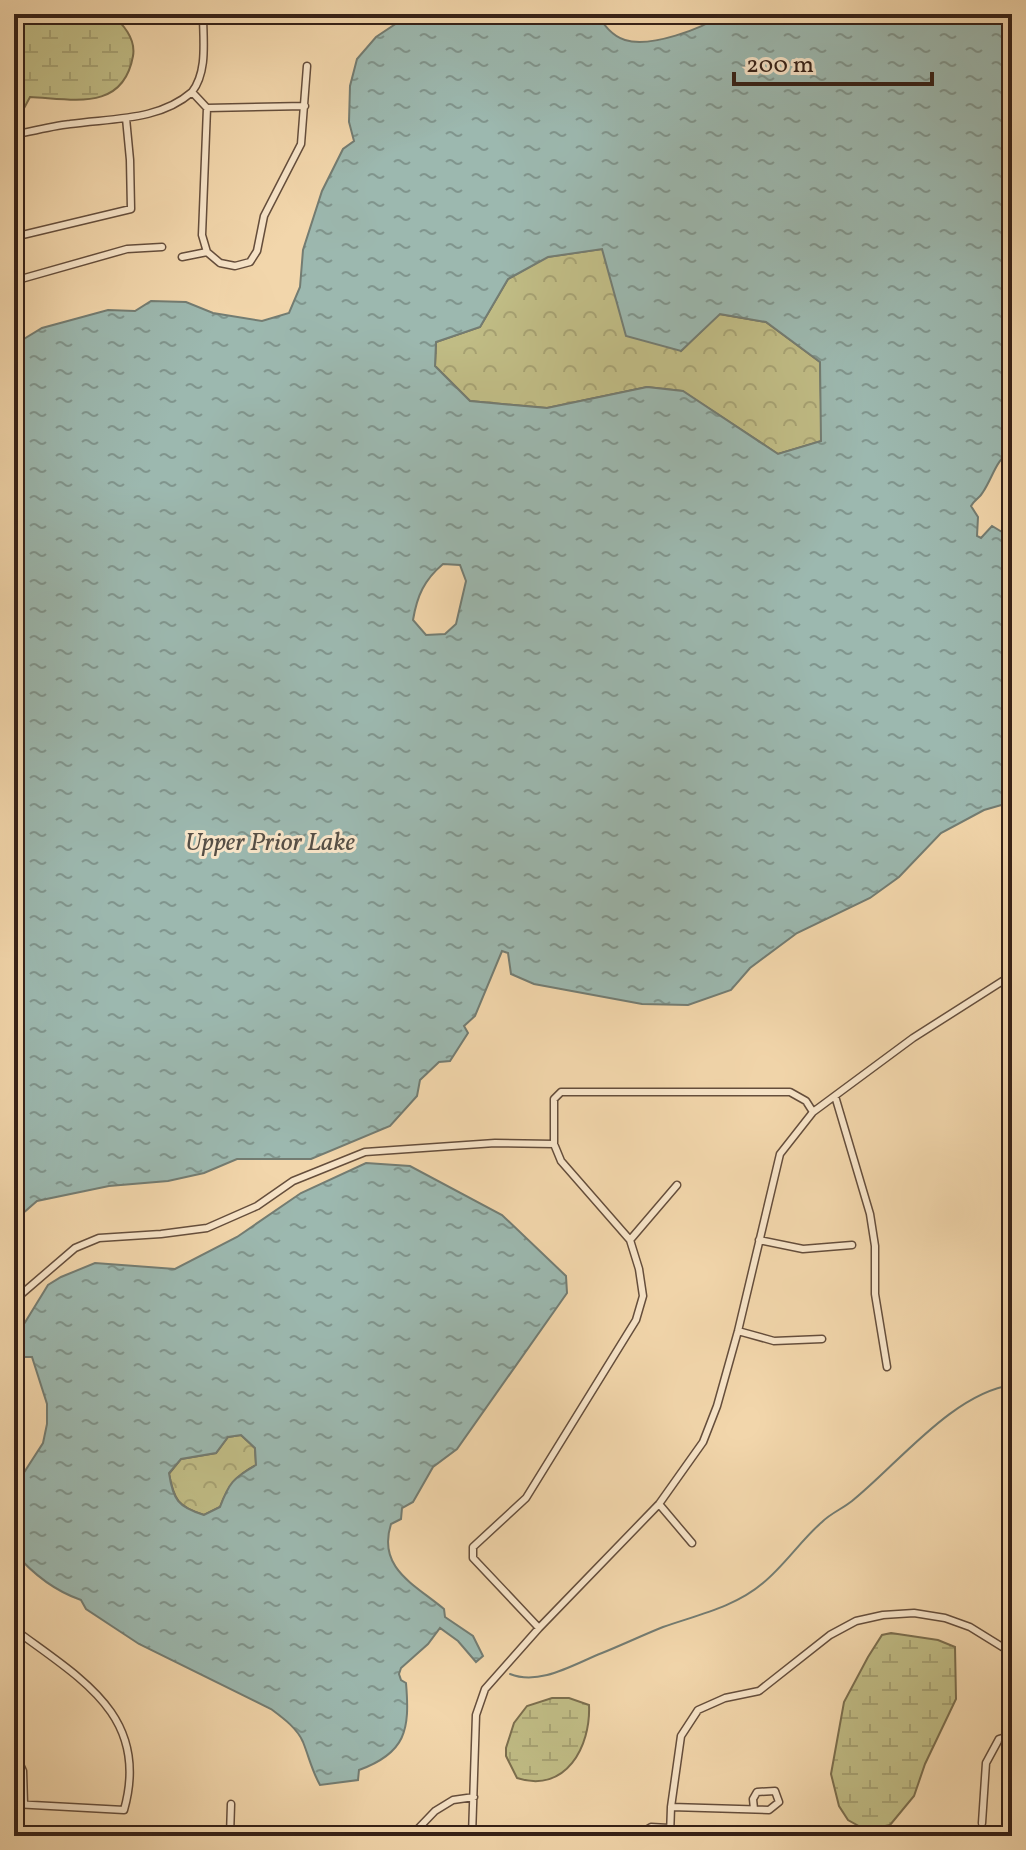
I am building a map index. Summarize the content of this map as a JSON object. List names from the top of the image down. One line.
{"water":["Upper Prior Lake"],"scale_bar":"200 m"}
